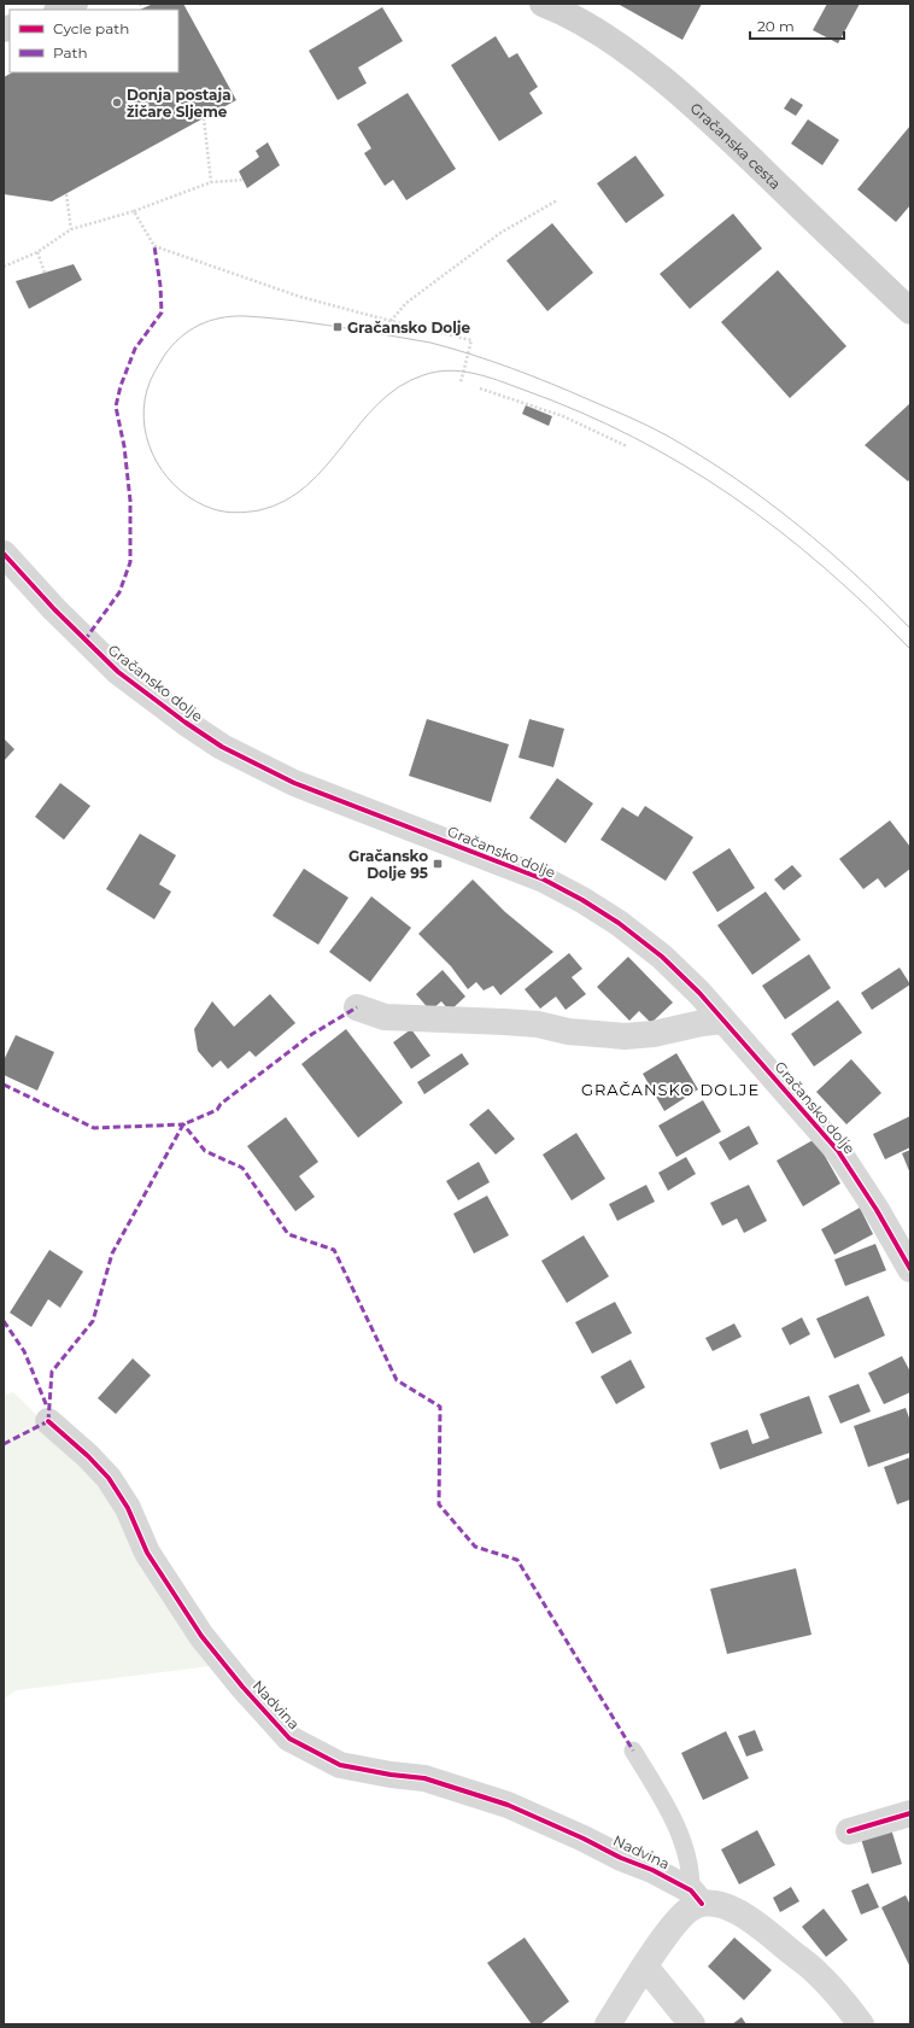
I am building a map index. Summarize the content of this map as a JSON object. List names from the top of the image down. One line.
{"streets":{"main road":["Gračanska cesta"],"street":["Gračansko dolje","Nadvina"]},"districts":["GRAČANSKO DOLJE"],"places":{"other":["Donja postaja žičare Sljeme"],"transit":["Gračansko Dolje","Gračansko Dolje 95"]},"legend":["Cycle path","Path"],"scale_bar":"20 m"}
